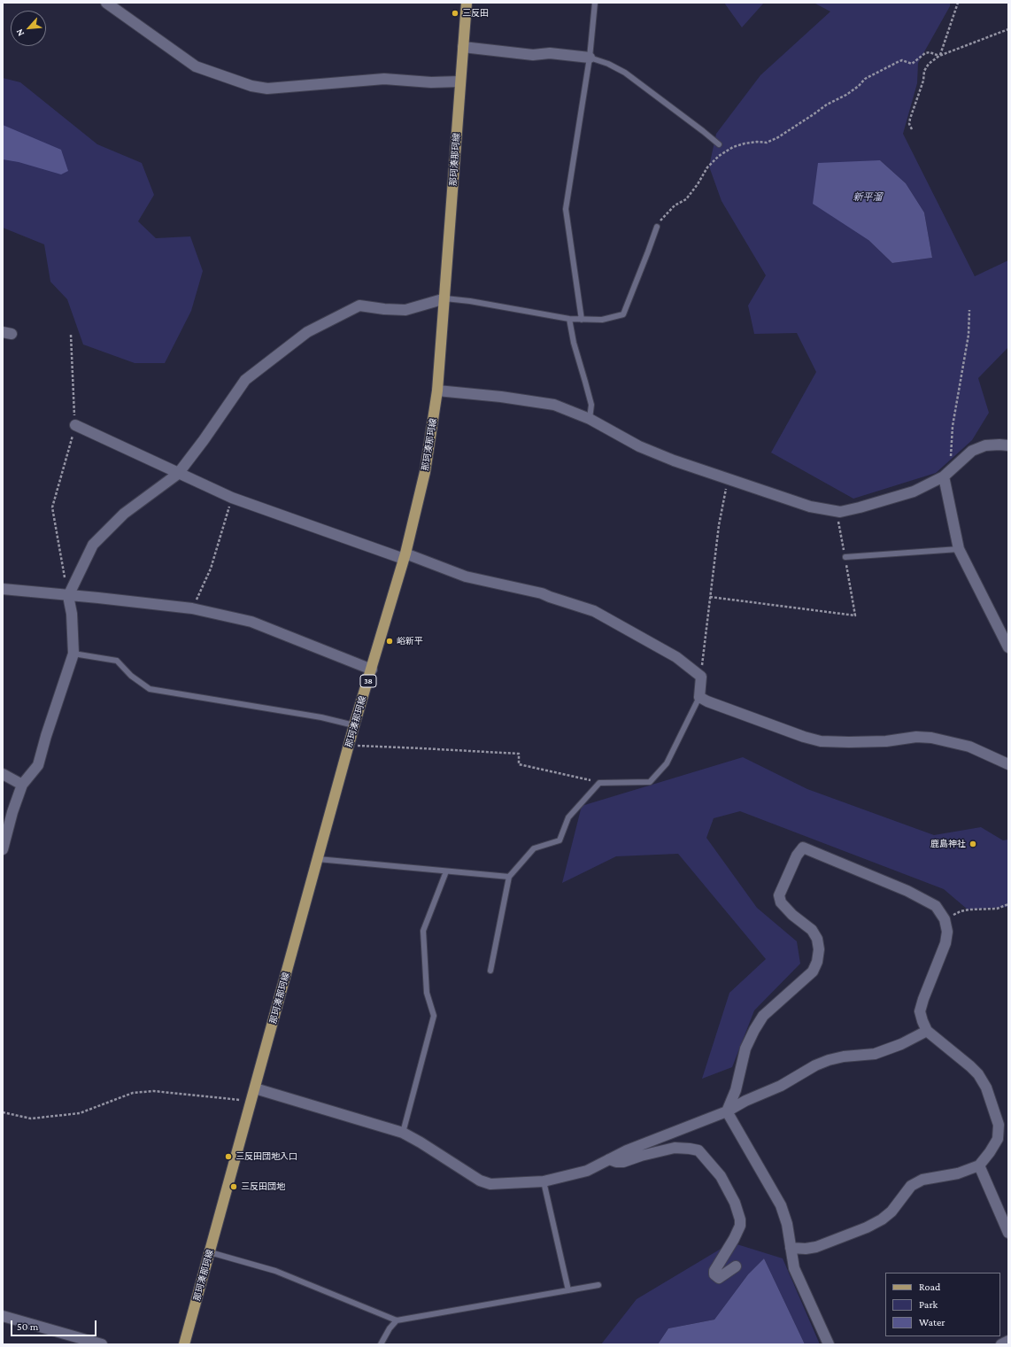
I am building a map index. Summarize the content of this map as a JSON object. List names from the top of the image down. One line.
{"streets":{"main road":["那珂湊那珂線","38"]},"water":["新平溜"],"places":["三反田","峪新平","鹿島神社","三反田団地入口","三反田団地"],"legend":["Road","Park","Water"],"scale_bar":"50 m","north":"bottom left"}
